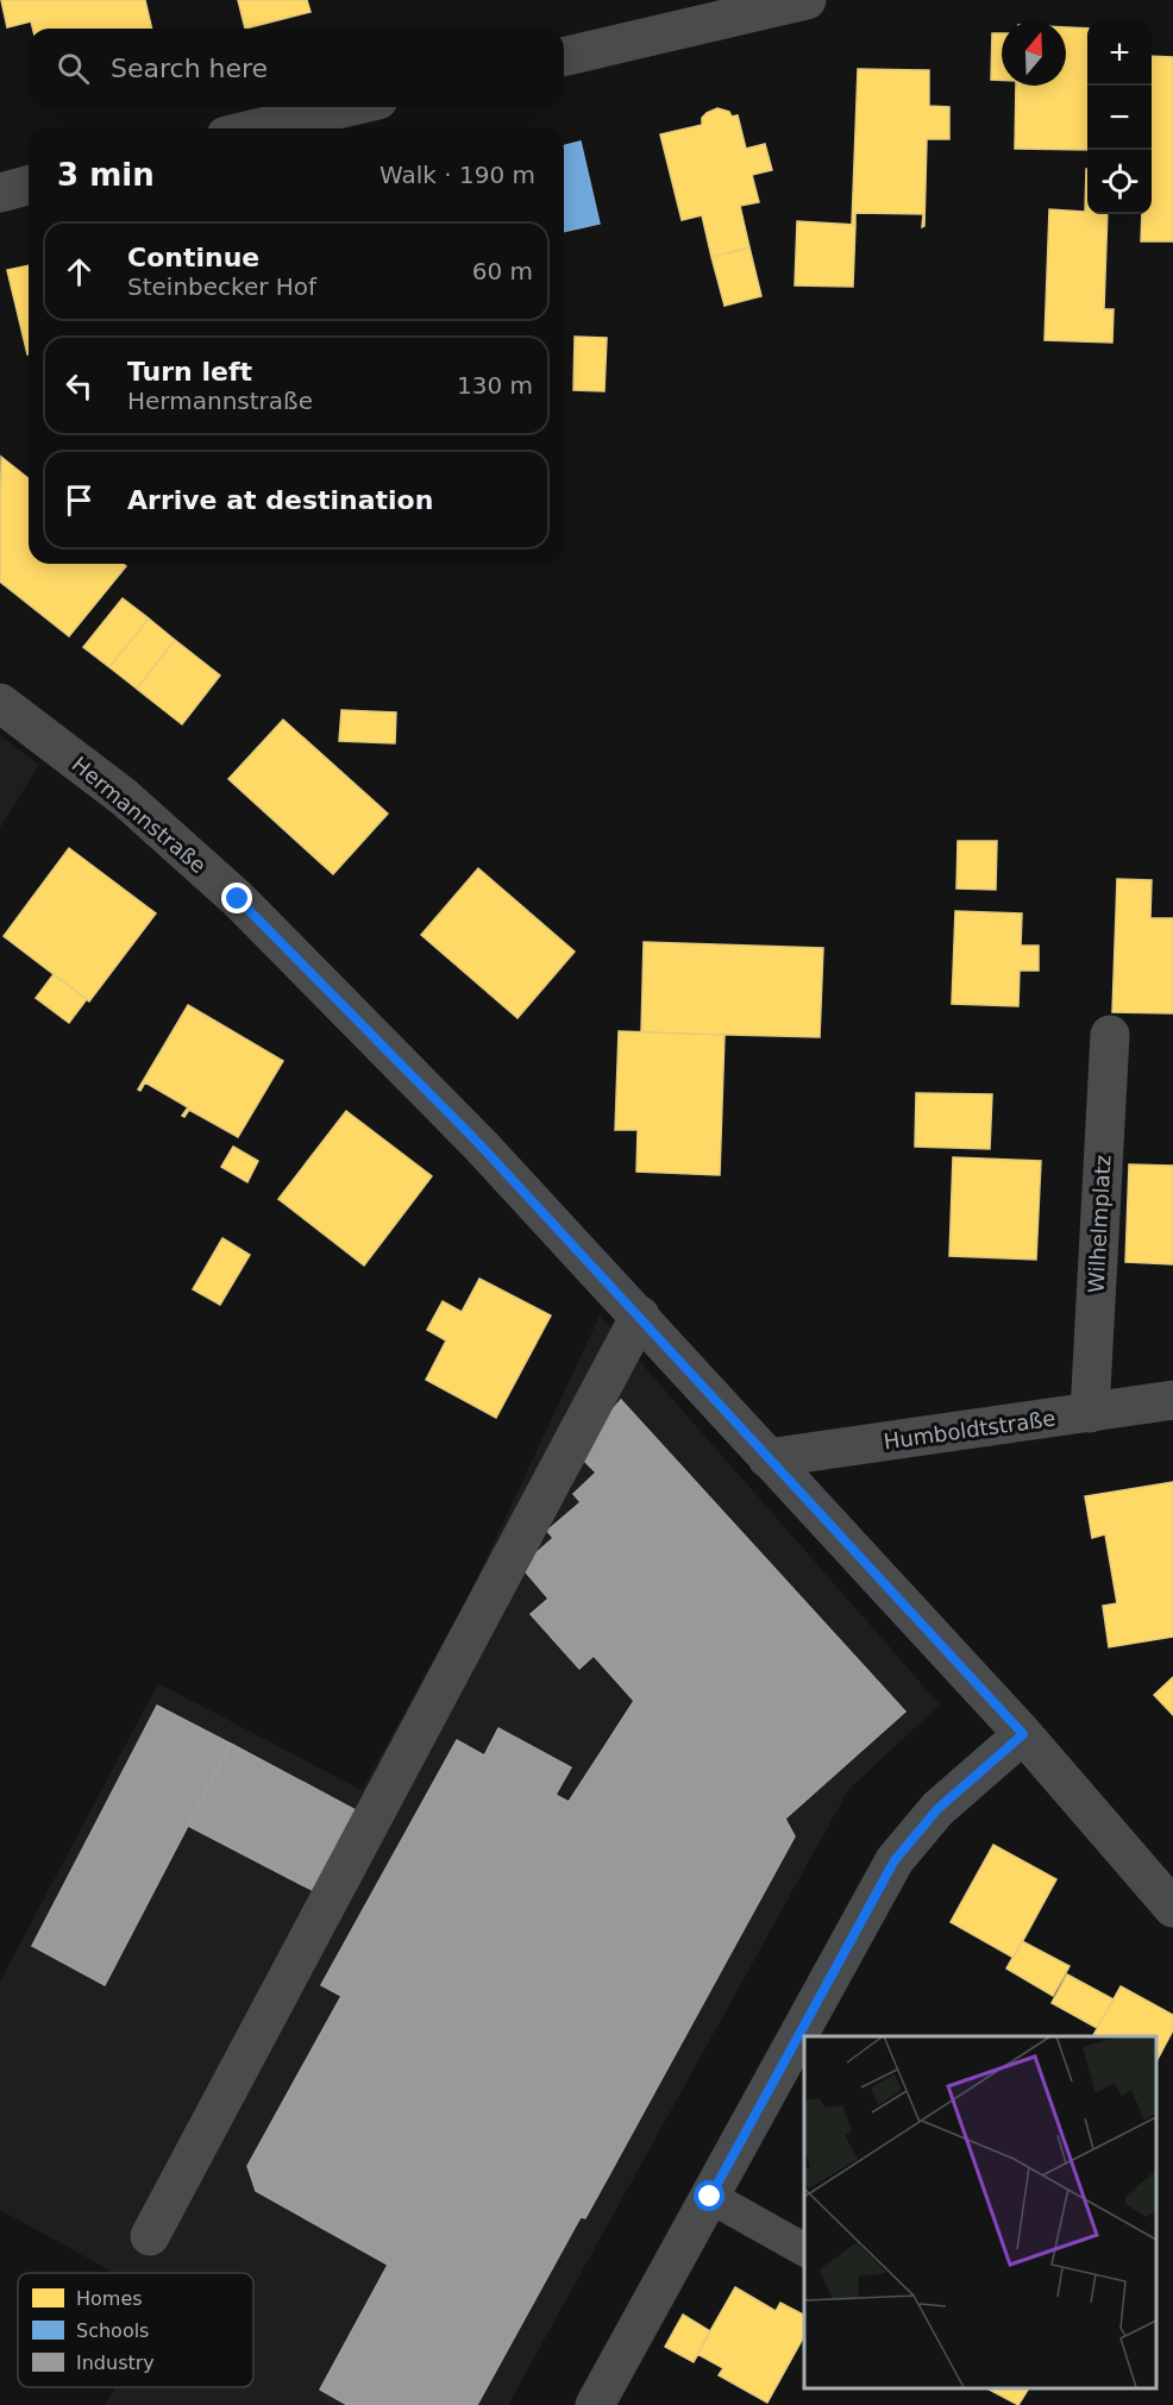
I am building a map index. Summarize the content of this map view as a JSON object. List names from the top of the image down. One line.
{"streets":{"street":["Hermannstraße","Wilhelmplatz","Humboldtstraße"]},"crossings":[["Hermannstraße","Humboldtstraße"],["Wilhelmplatz","Humboldtstraße"]],"legend":["Homes","Schools","Industry"],"north":"top","page":{"map_buttons":["+","−"],"search":"Search here","heading":["3 min","Walk · 190 m"],"list":[["Continue","Steinbecker Hof","60 m"],["Turn left","Hermannstraße","130 m"],"Arrive at destination"]}}
